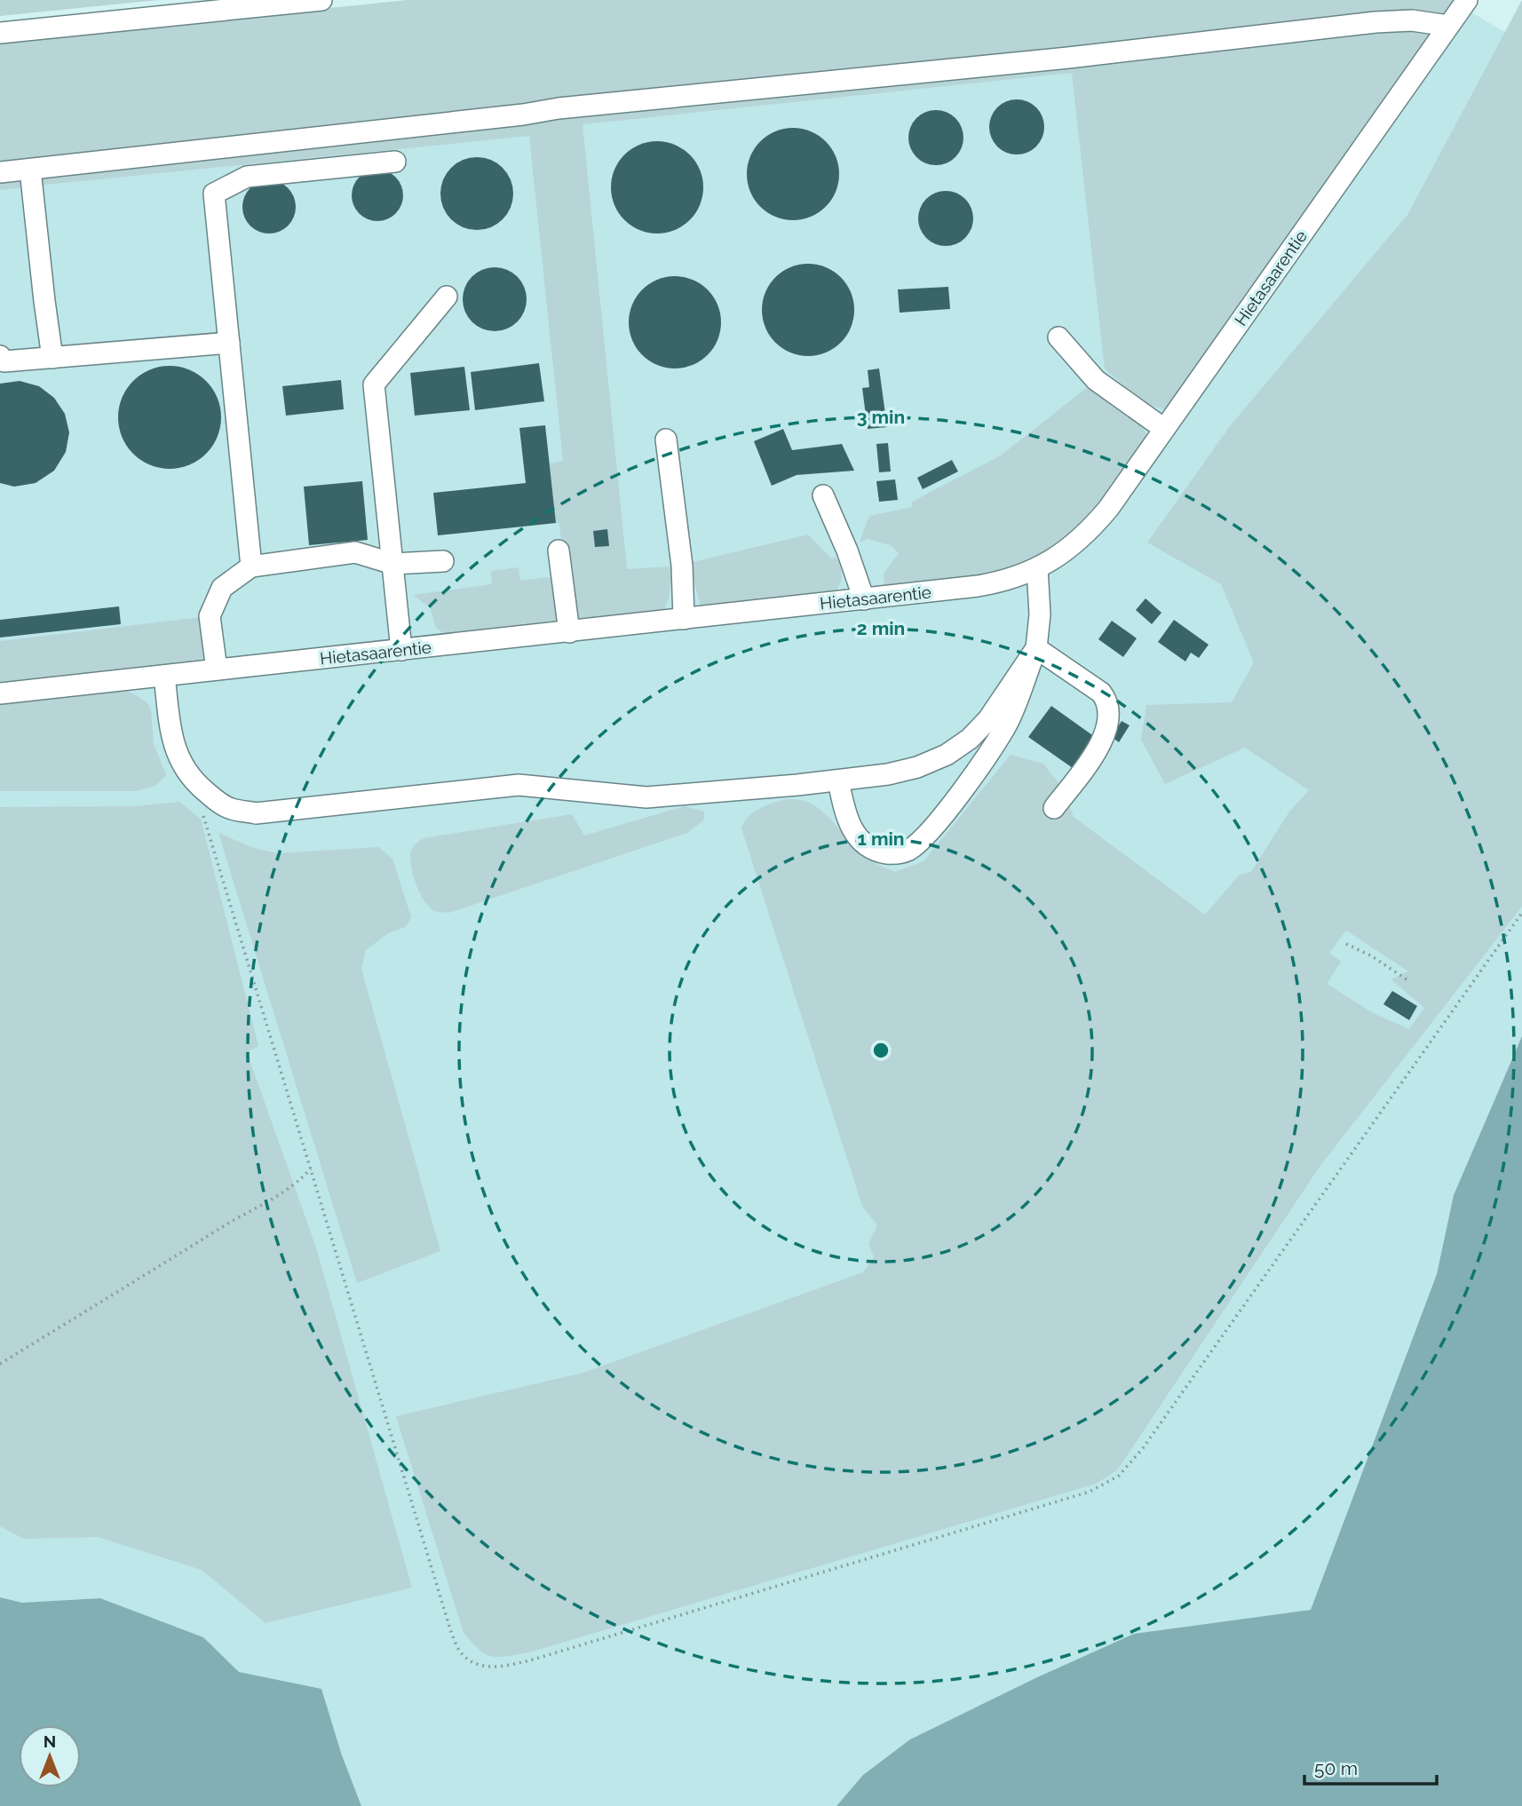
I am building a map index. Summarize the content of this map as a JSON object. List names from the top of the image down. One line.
{"streets":{"street":["Hietasaarentie"]},"scale_bar":"50 m","north":"top","rings":["3 min","2 min","1 min"]}
